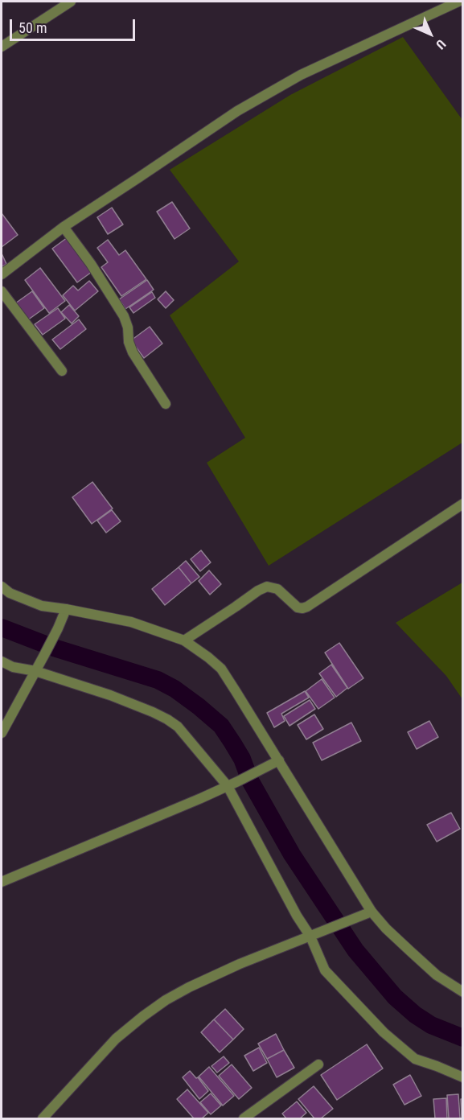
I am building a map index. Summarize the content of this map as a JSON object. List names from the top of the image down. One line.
{"scale_bar":"50 m","north":"bottom right"}
